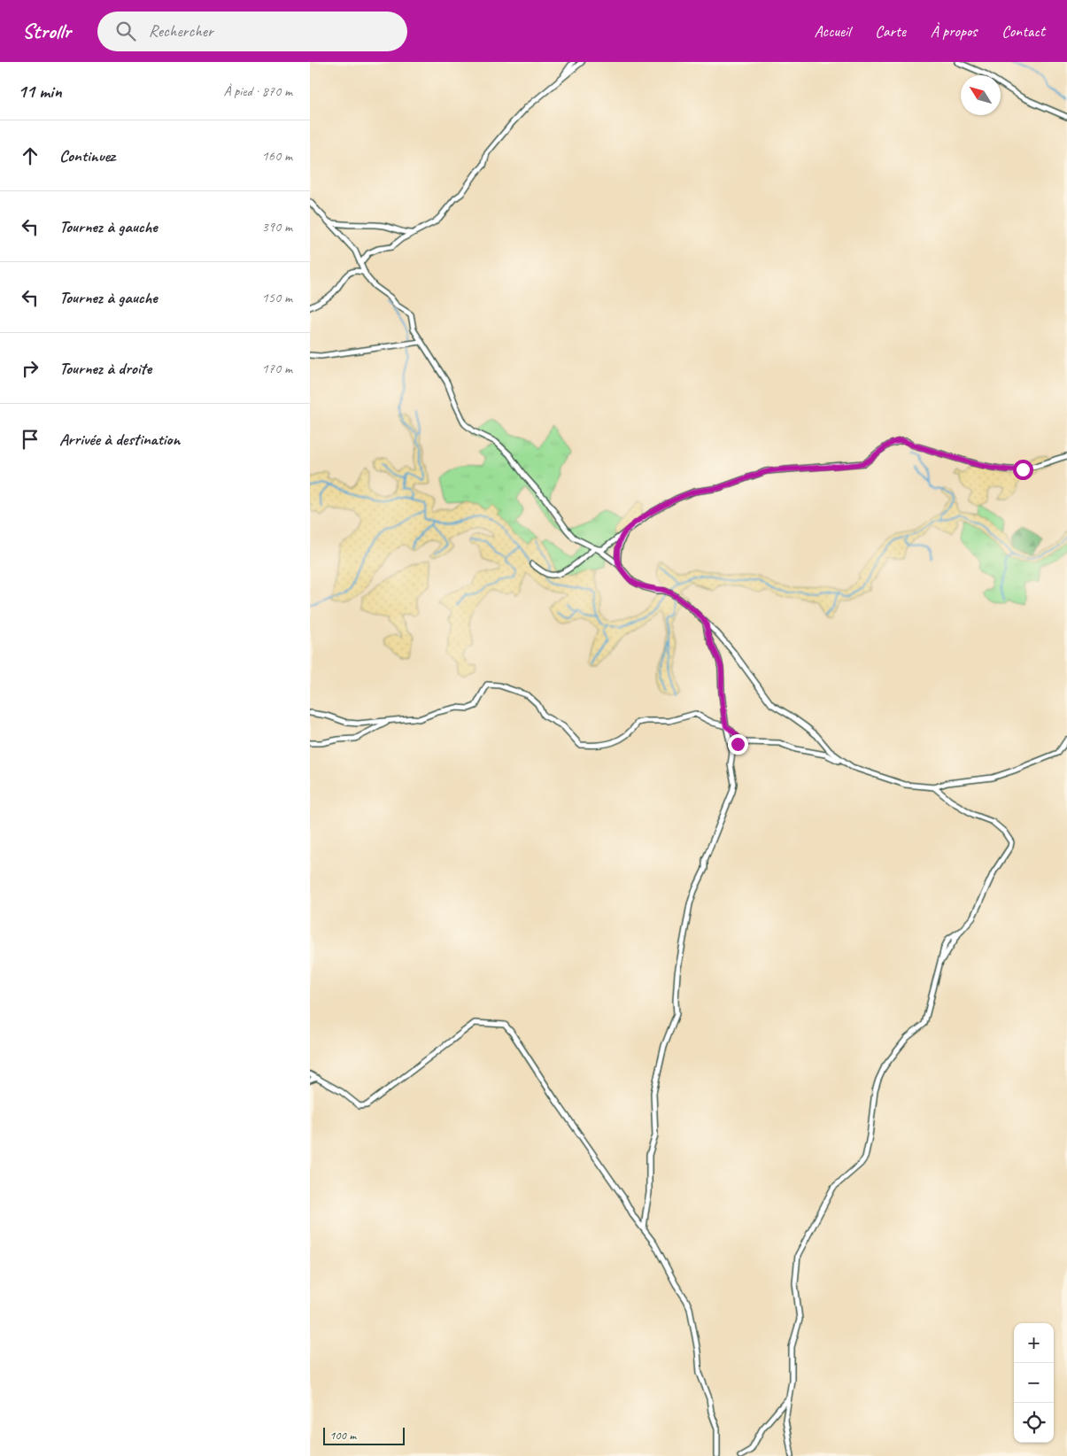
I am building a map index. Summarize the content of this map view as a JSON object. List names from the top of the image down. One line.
{"scale_bar":"100 m","north":"top left","page":{"header":"Strollr","search":"Rechercher","nav":["Accueil","Carte","À propos","Contact"],"heading":["11 min","À pied · 870 m"],"list":[["Continuez","160 m"],["Tournez à gauche","390 m"],["Tournez à gauche","150 m"],["Tournez à droite","170 m"],"Arrivée à destination"],"map_buttons":["+","−"],"scale":"100 m"}}
